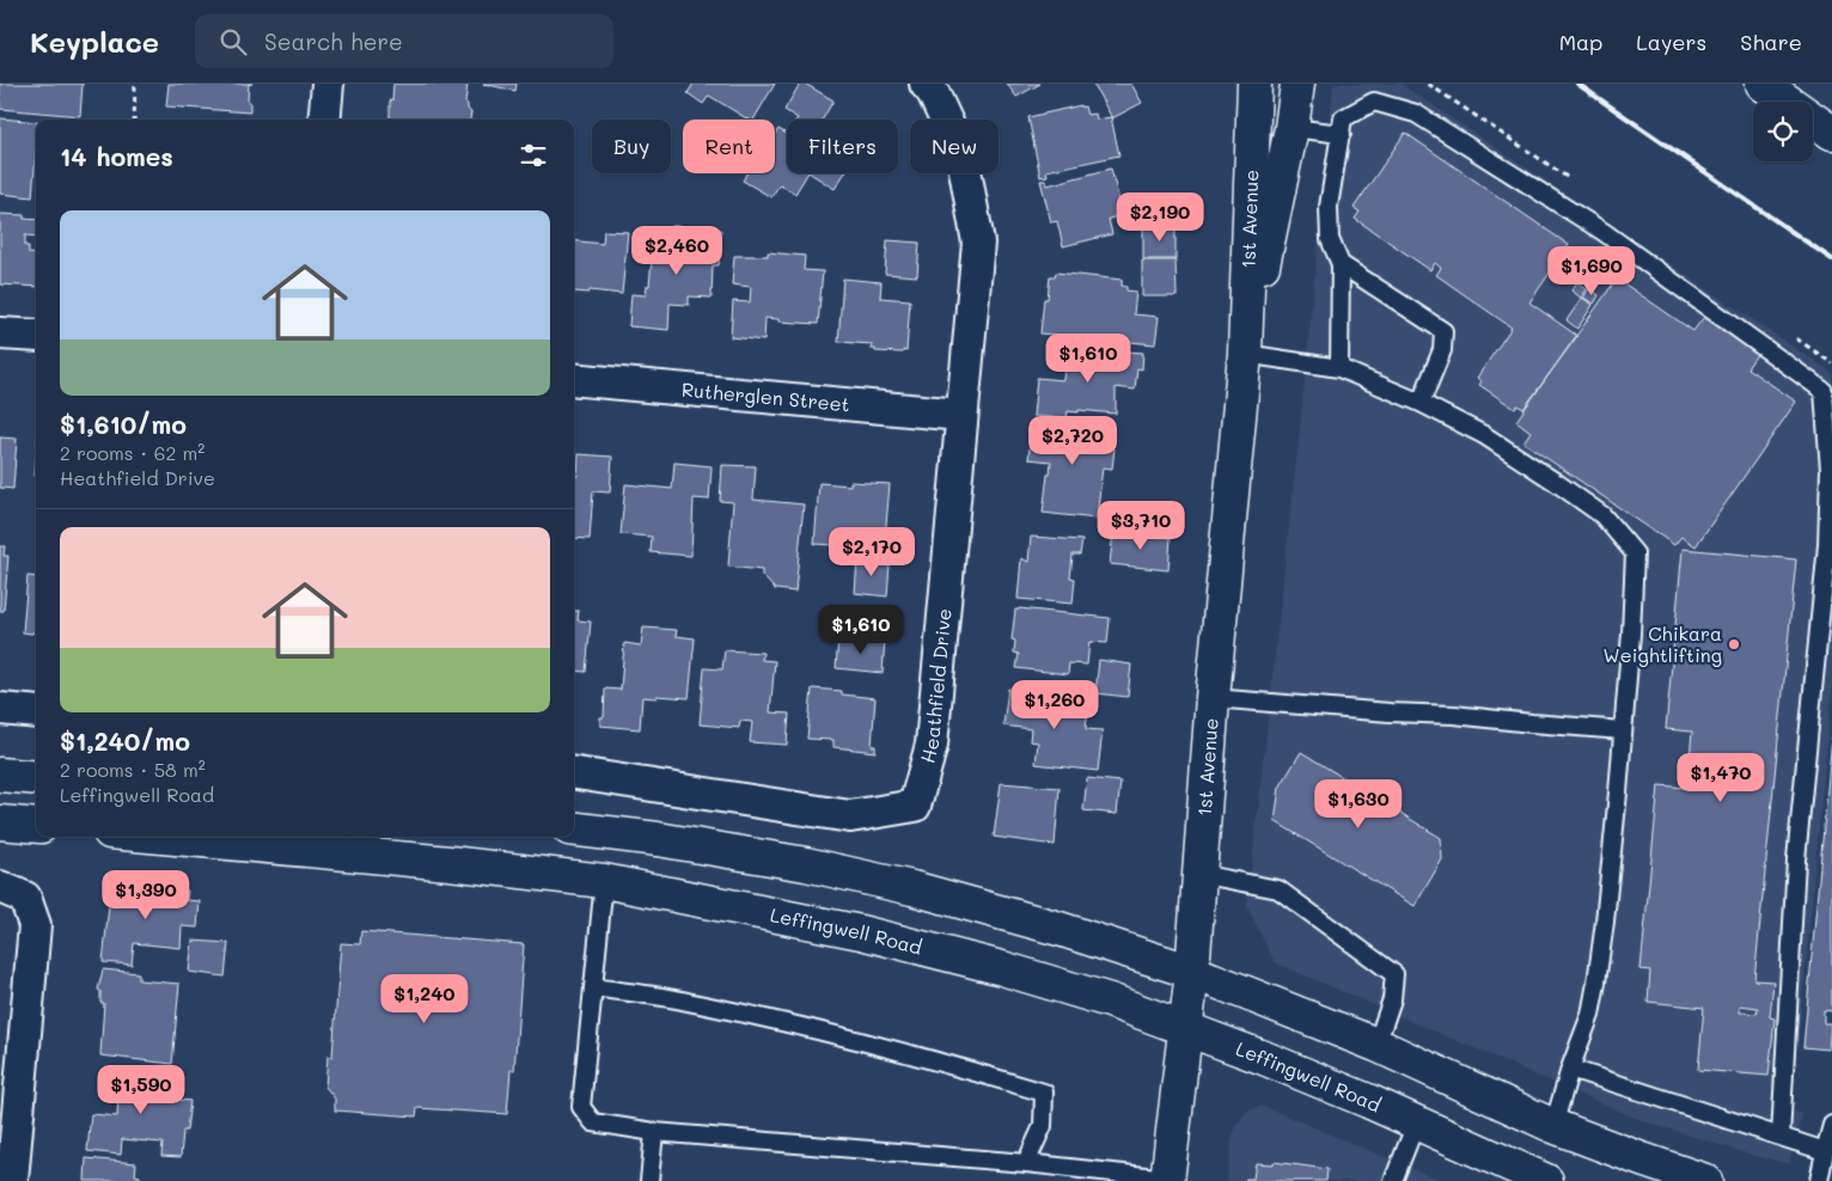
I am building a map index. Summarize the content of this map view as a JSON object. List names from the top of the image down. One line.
{"streets":{"main road":["1st Avenue","Leffingwell Road"],"street":["Rutherglen Street","Heathfield Drive"]},"crossings":[["1st Avenue","Leffingwell Road"],["Rutherglen Street","Heathfield Drive"]],"places":["Chikara Weightlifting"],"page":{"header":"Keyplace","search":"Search here","nav":["Map","Layers","Share"],"chip":["Buy","Rent","Filters","New"],"heading":"14 homes","list":[{"name":"$1,610/mo","note":"2 rooms · 62 m² · Heathfield Drive"},{"name":"$1,240/mo","note":"2 rooms · 58 m² · Leffingwell Road"}],"price":["$2,190","$2,460","$1,690","$1,610","$2,720","$3,710","$2,170","$1,610","$1,260","$1,470","$1,630","$1,390","$1,240","$1,590"]}}
